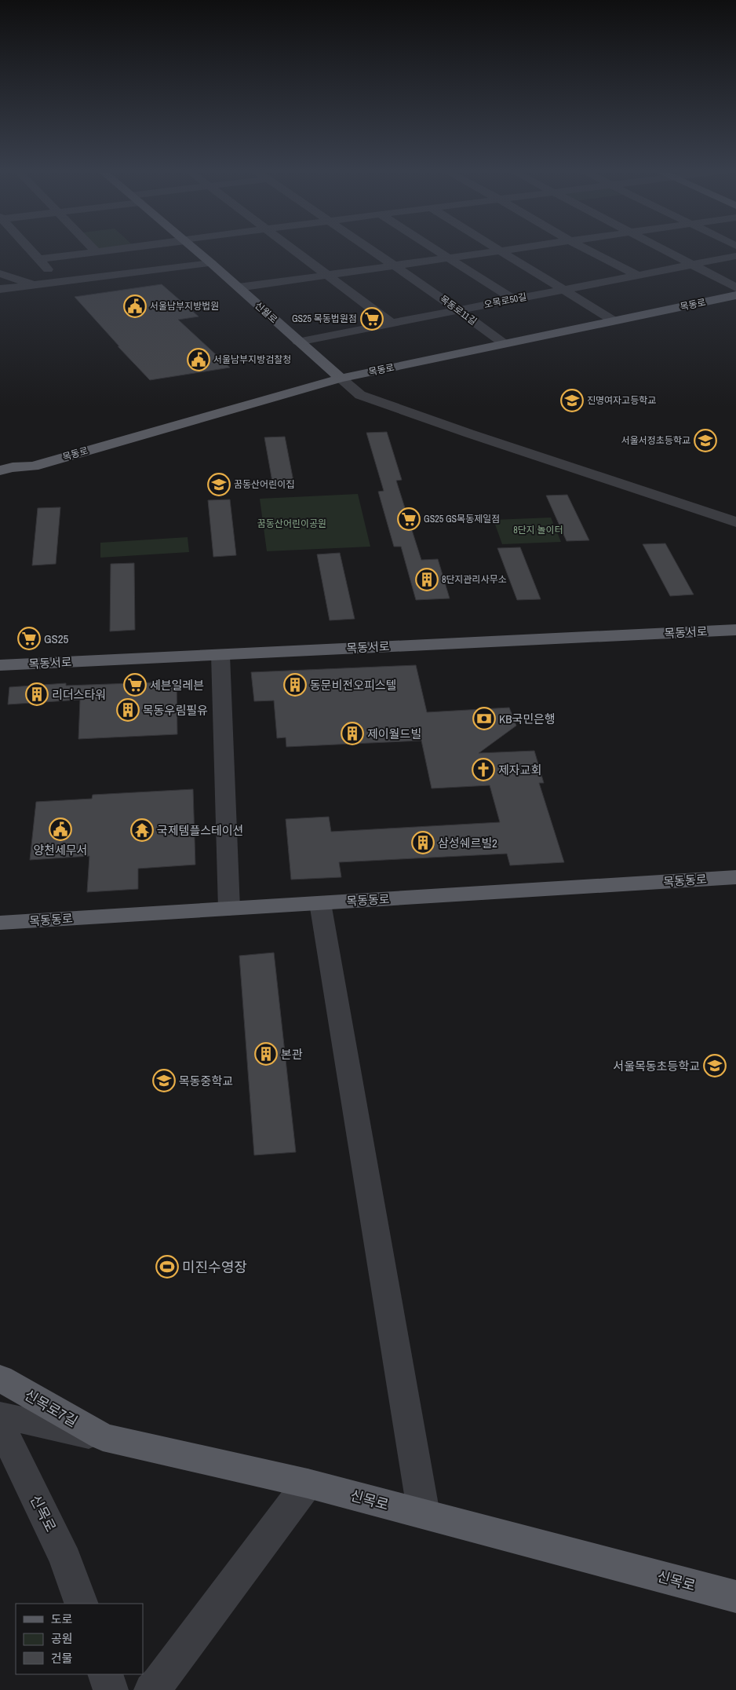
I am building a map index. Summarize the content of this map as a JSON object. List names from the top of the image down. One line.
{"streets":{"main road":["목동로","신월로","목동서로","목동동로","신목로7길","신목로"],"street":["오목로50길","목동로11길"]},"crossings":[["오목로50길","목동로11길"],["오목로50길","신월로"],["목동로","목동로11길"],["목동로","신월로"],["신목로7길","신목로"]],"parks":["꿈동산어린이공원","8단지 놀이터"],"places":{"public building":["서울남부지방법원","서울남부지방검찰청","양천세무서"],"supermarket":["GS25 목동법원점","GS25 GS목동제일점","GS25","세븐일레븐"],"school or university":["진명여자고등학교","서울서정초등학교","꿈동산어린이집","서울목동초등학교","목동중학교"],"building":["8단지관리사무소","동문비전오피스텔","리더스타워","목동우림필유","제이월드빌","삼성쉐르빌2","본관"],"bank":["KB국민은행"],"church":["제자교회"],"temple":["국제템플스테이션"],"sports":["미진수영장"]},"legend":["도로","공원","건물"]}
